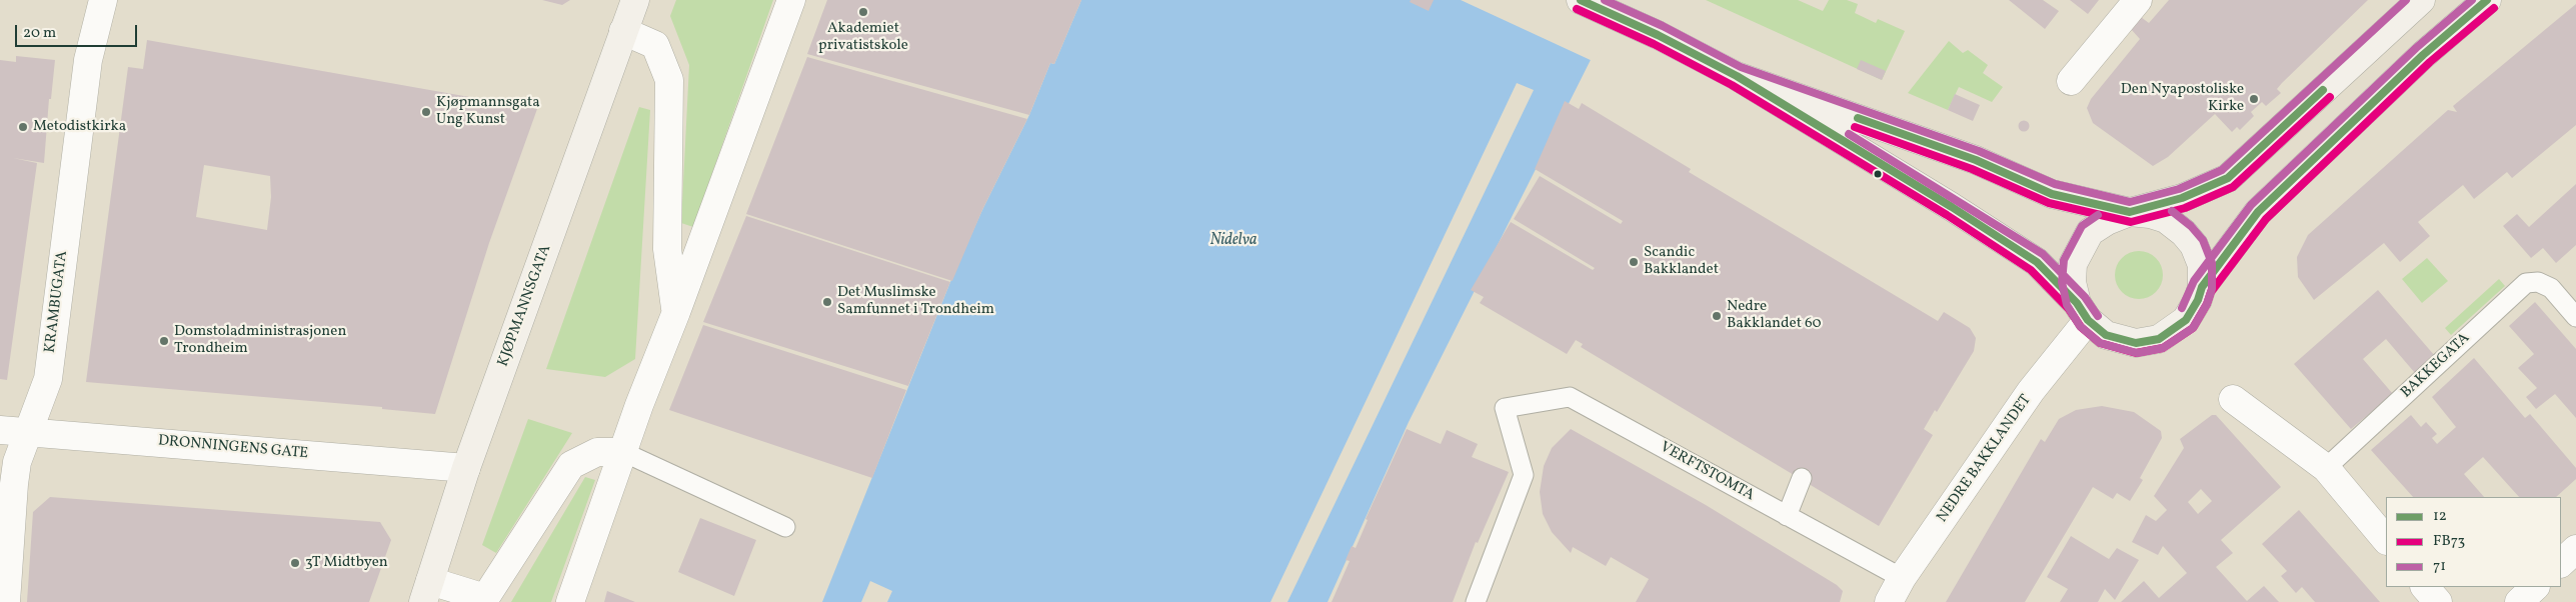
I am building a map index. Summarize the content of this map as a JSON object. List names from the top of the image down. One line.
{"streets":{"main road":["KJØPMANNSGATA"],"street":["KRAMBUGATA","DRONNINGENS GATE","NEDRE BAKKLANDET"],"lane":["BAKKEGATA","VERFTSTOMTA"]},"crossings":[["KRAMBUGATA","DRONNINGENS GATE"],["KJØPMANNSGATA","DRONNINGENS GATE"],["NEDRE BAKKLANDET","VERFTSTOMTA"]],"water":["Nidelva"],"places":["Akademiet privatistskole","Den Nyapostoliske Kirke","Kjøpmannsgata Ung Kunst","Metodistkirka","Scandic Bakklandet","Det Muslimske Samfunnet i Trondheim","Nedre Bakklandet 60","Domstoladministrasjonen Trondheim","3T Midtbyen"],"lines":["transit line 12","transit line 71","transit line FB73"],"legend":["12","FB73","71"],"scale_bar":"20 m"}
